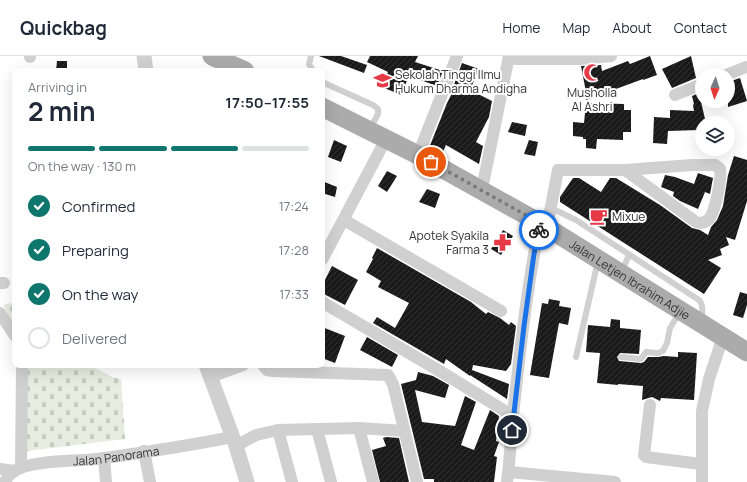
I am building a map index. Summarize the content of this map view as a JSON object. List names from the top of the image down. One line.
{"streets":{"main road":["Jalan Letjen Ibrahim Adjie"],"street":["Jalan Panorama"]},"places":{"mosque":["Musholla Al Ashri"],"school or university":["Sekolah Tinggi Ilmu Hukum Dharma Andigha"],"cafe":["Mixue"],"pharmacy":["Apotek Syakila Farma 3"]},"north":"bottom","page":{"header":"Quickbag","nav":["Home","Map","About","Contact"],"heading":["2 min","Arriving in","17:50–17:55"],"bar":"On the way · 130 m","list":[["Confirmed","17:24"],["Preparing","17:28"],["On the way","17:33"],"Delivered"]}}
